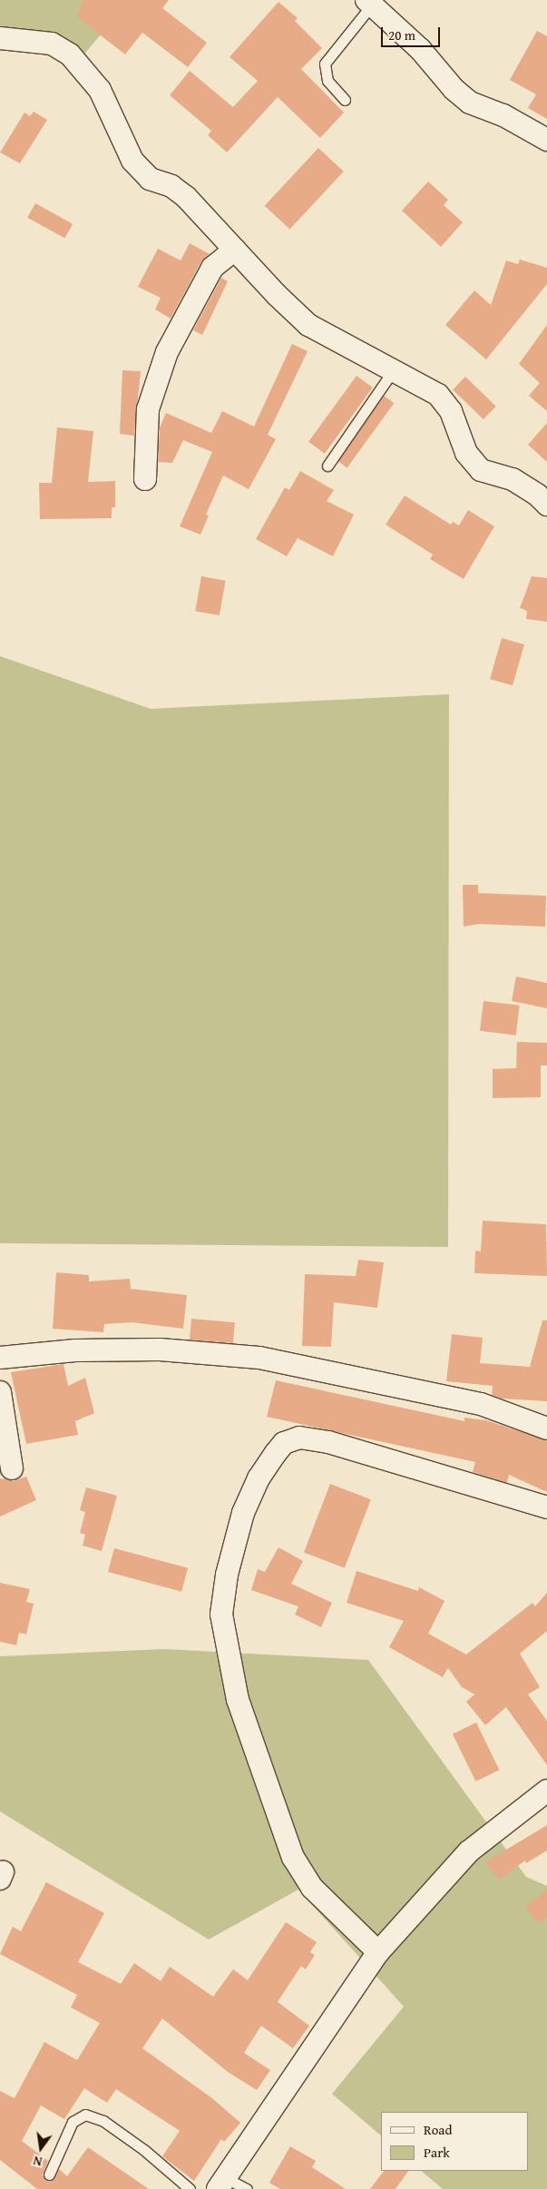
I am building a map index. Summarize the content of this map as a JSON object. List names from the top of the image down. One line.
{"legend":["Road","Park"],"scale_bar":"20 m","north":"bottom"}
